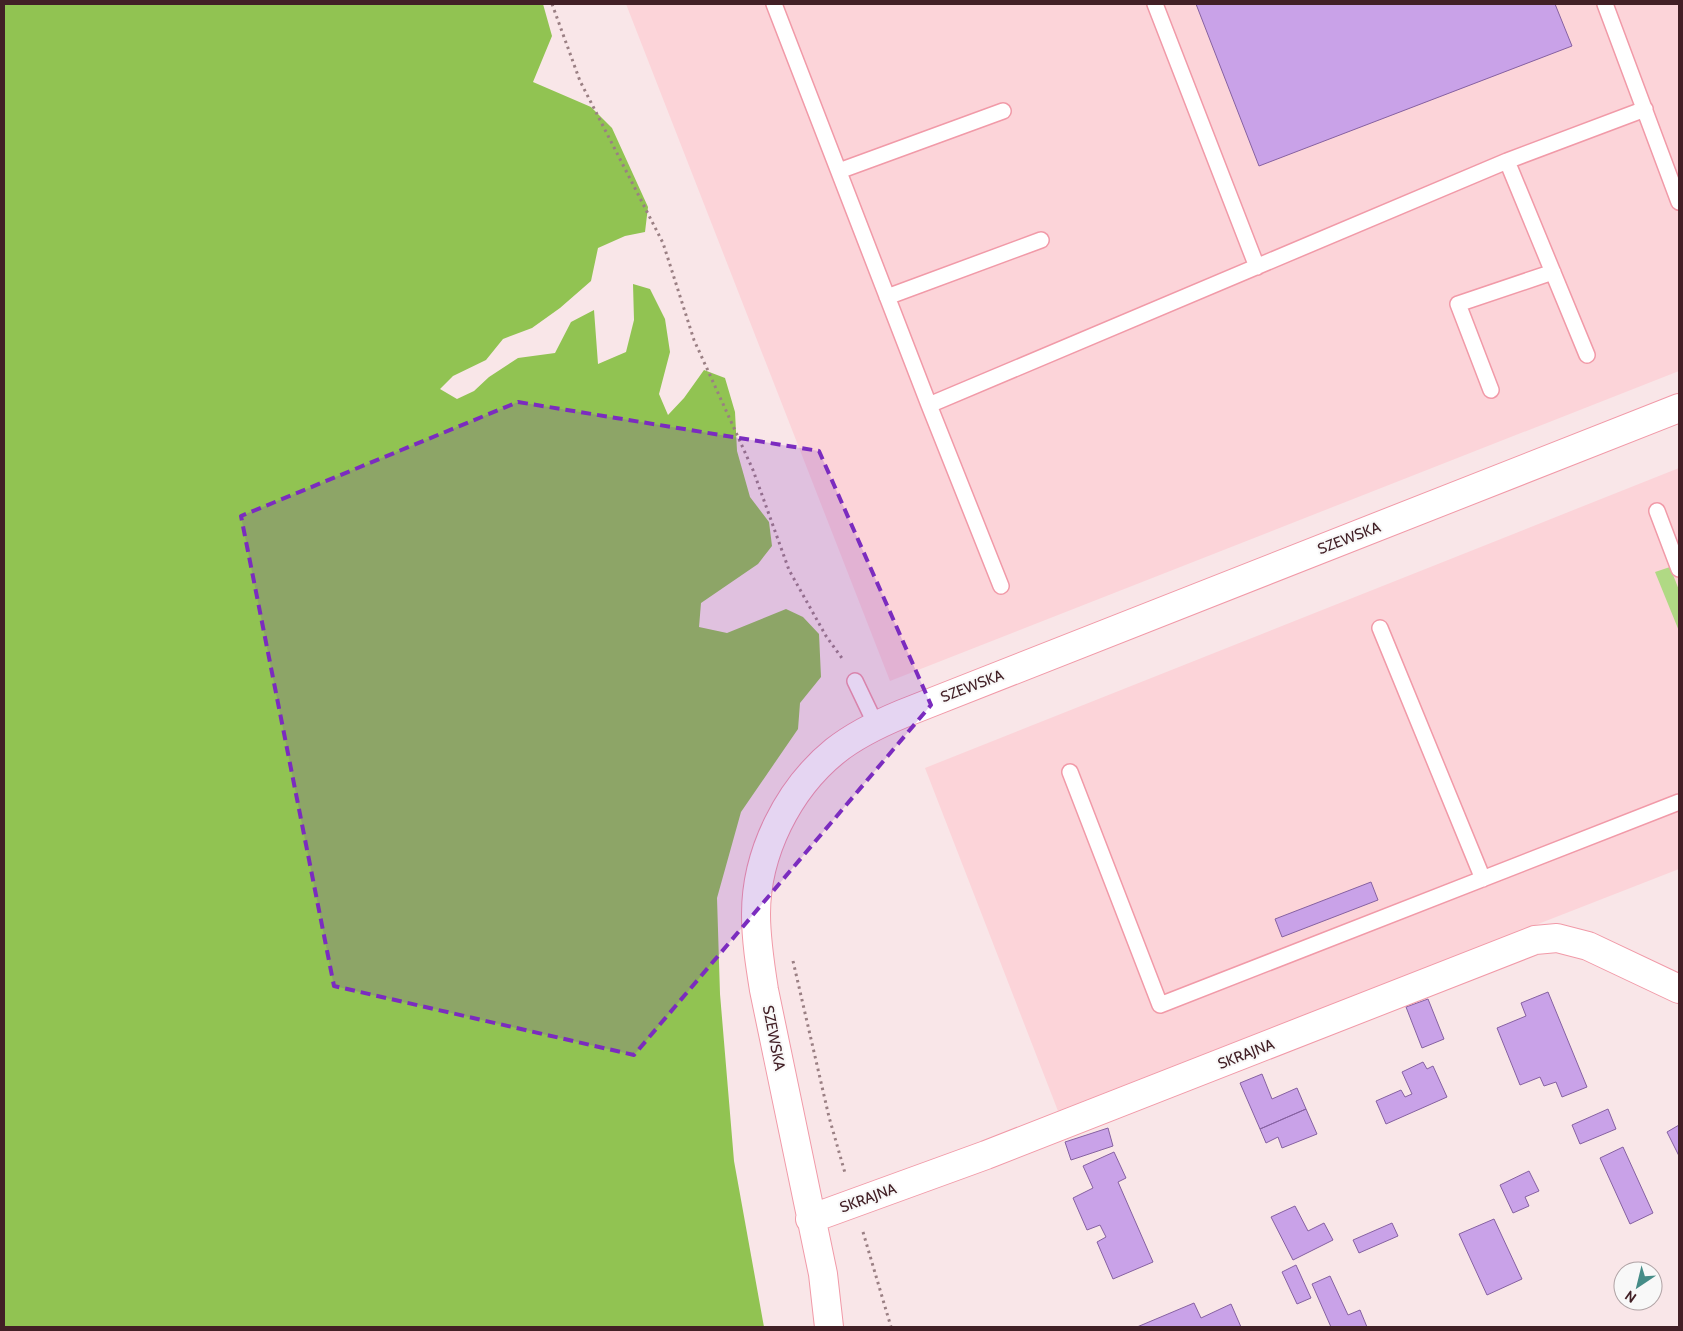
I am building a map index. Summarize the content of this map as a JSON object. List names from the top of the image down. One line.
{"streets":{"street":["SZEWSKA","SKRAJNA"]},"crossings":[["SZEWSKA","SKRAJNA"]],"north":"bottom left"}
